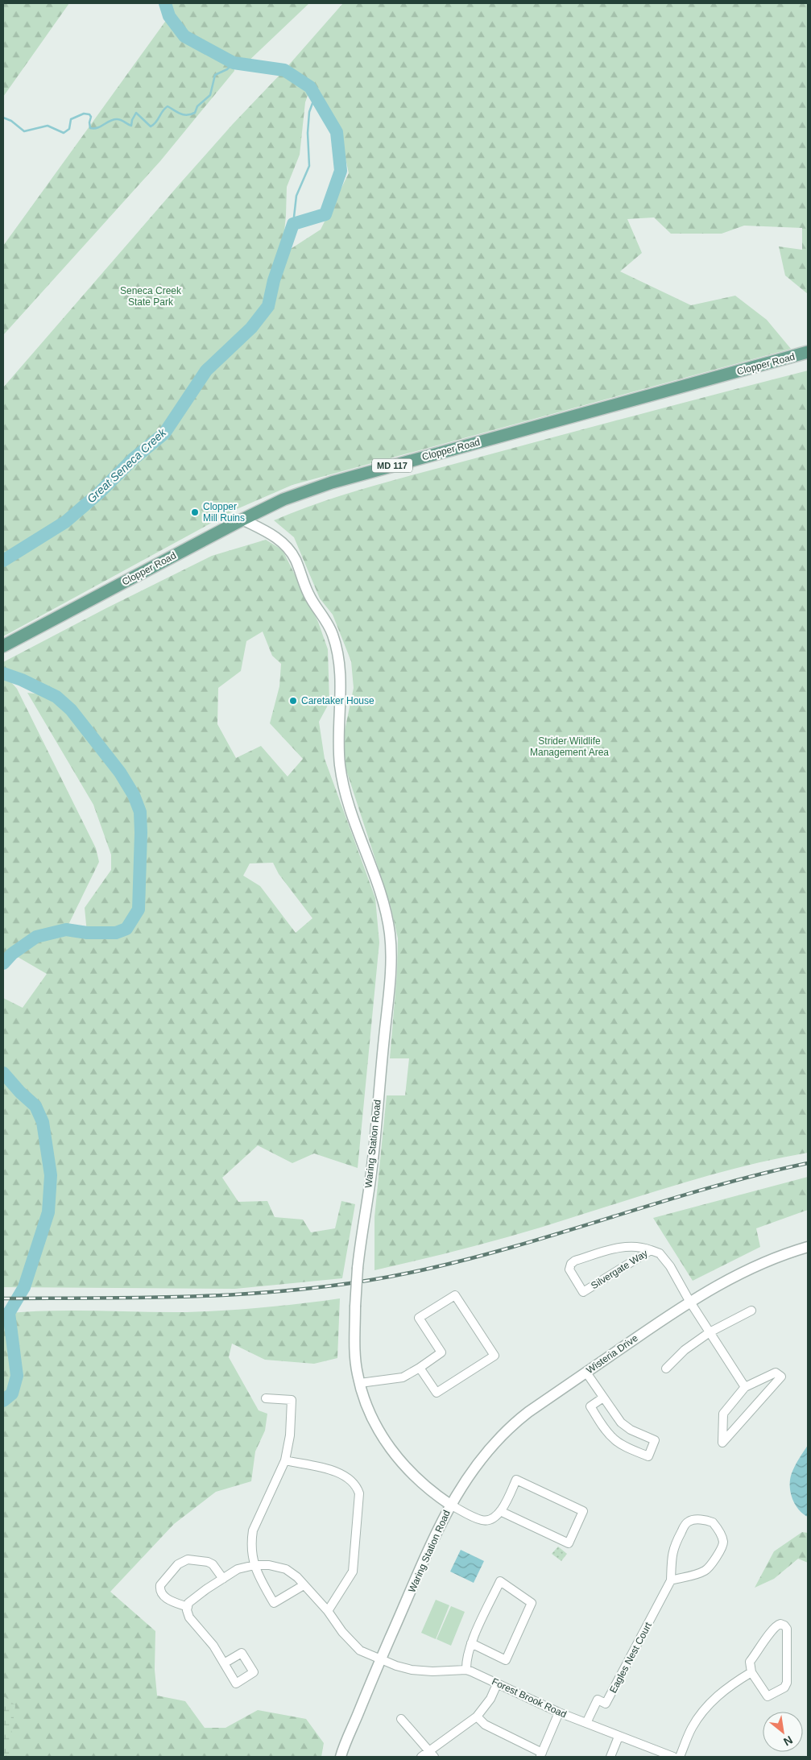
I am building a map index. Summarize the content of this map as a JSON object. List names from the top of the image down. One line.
{"streets":{"main road":["Clopper Road","MD 117"],"street":["Waring Station Road","Silvergate Way","Wisteria Drive","Eagles Nest Court","Forest Brook Road"]},"crossings":[["Clopper Road","Waring Station Road"],["Waring Station Road","Wisteria Drive"],["Waring Station Road","Forest Brook Road"],["Silvergate Way","Wisteria Drive"],["Eagles Nest Court","Forest Brook Road"]],"water":["Great Seneca Creek"],"parks":["Seneca Creek State Park","Strider Wildlife Management Area"],"places":["Clopper Mill Ruins","Caretaker House"],"north":"bottom right"}
